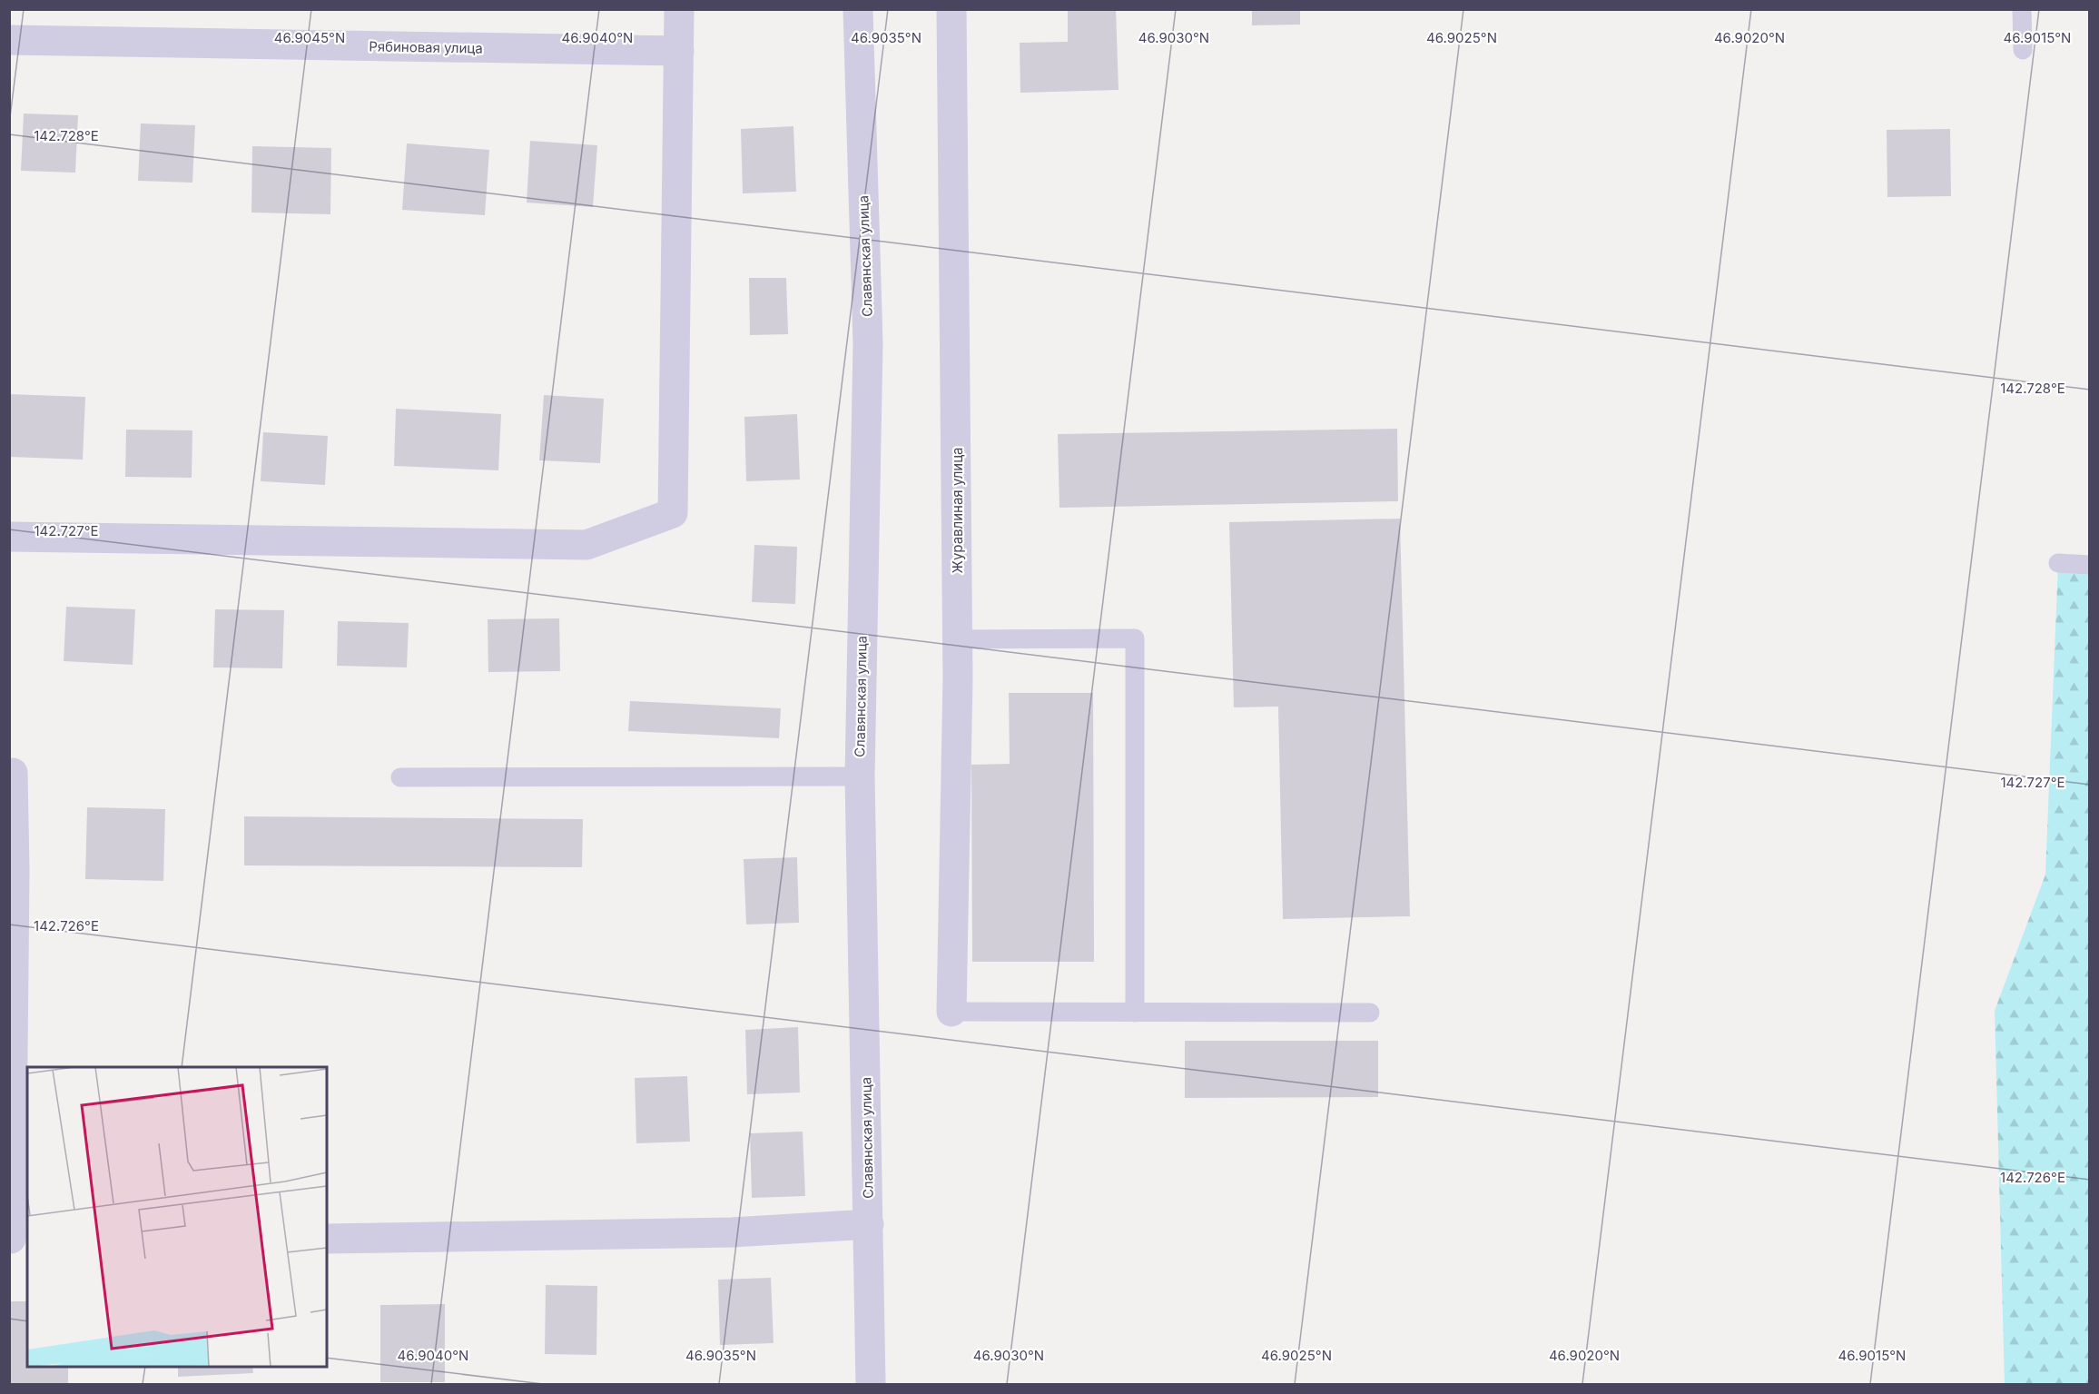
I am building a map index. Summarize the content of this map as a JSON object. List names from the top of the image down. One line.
{"streets":{"street":["Рябиновая улица","Славянская улица","Журавлиная улица"]},"coordinates":["46.9045°N","46.9040°N","46.9035°N","46.9030°N","46.9025°N","46.9020°N","46.9015°N","142.728°E","142.727°E","142.726°E"]}
